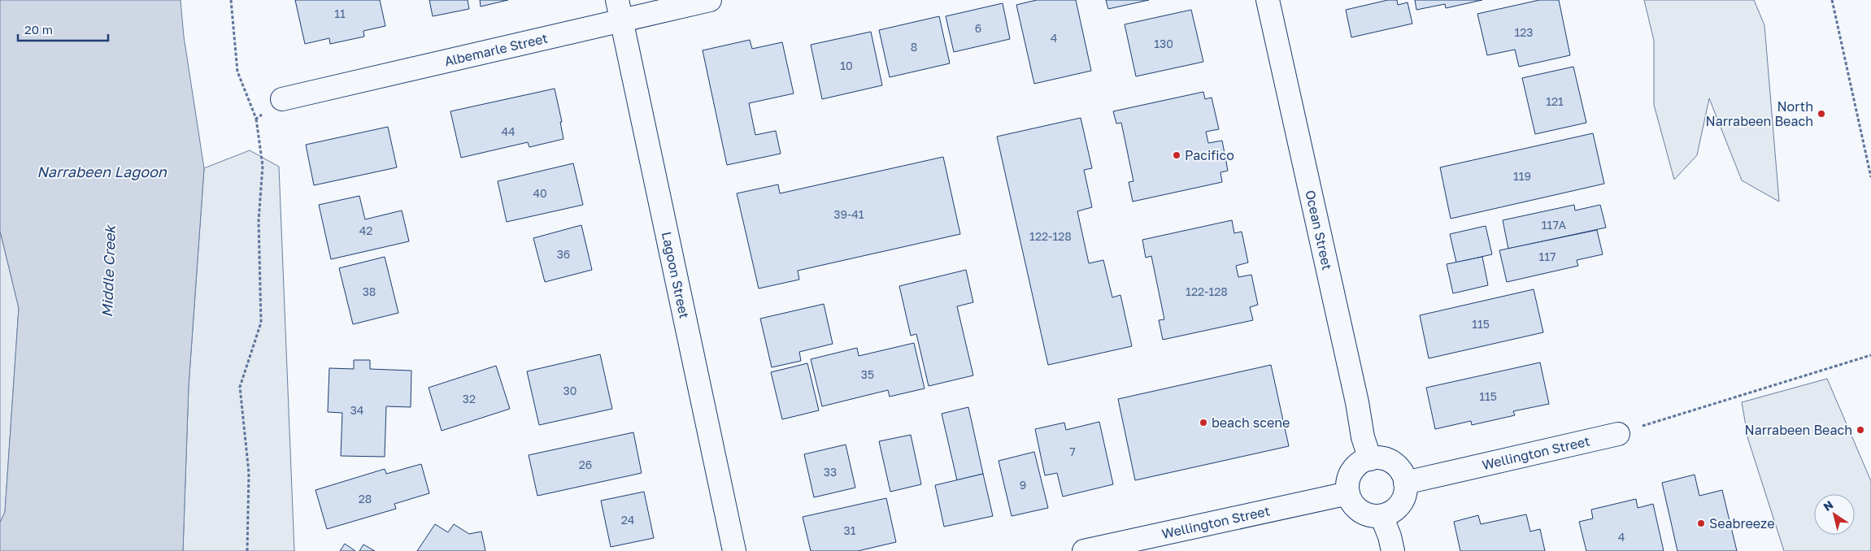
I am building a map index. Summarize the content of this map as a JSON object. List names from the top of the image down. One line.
{"streets":{"street":["Albemarle Street","Ocean Street","Lagoon Street","Wellington Street"]},"crossings":[["Albemarle Street","Lagoon Street"],["Ocean Street","Wellington Street"]],"water":["Narrabeen Lagoon","Middle Creek"],"places":["North Narrabeen Beach","Pacifico","beach scene","Narrabeen Beach","Seabreeze"],"house_numbers":["11","6","123","4","130","8","10","121","44","119","40","39-41","117A","42","122-128","36","117","38","122-128","115","35","30","115","32","34","7","26","33","9","28","24","31","4"],"scale_bar":"20 m","north":"top left"}
